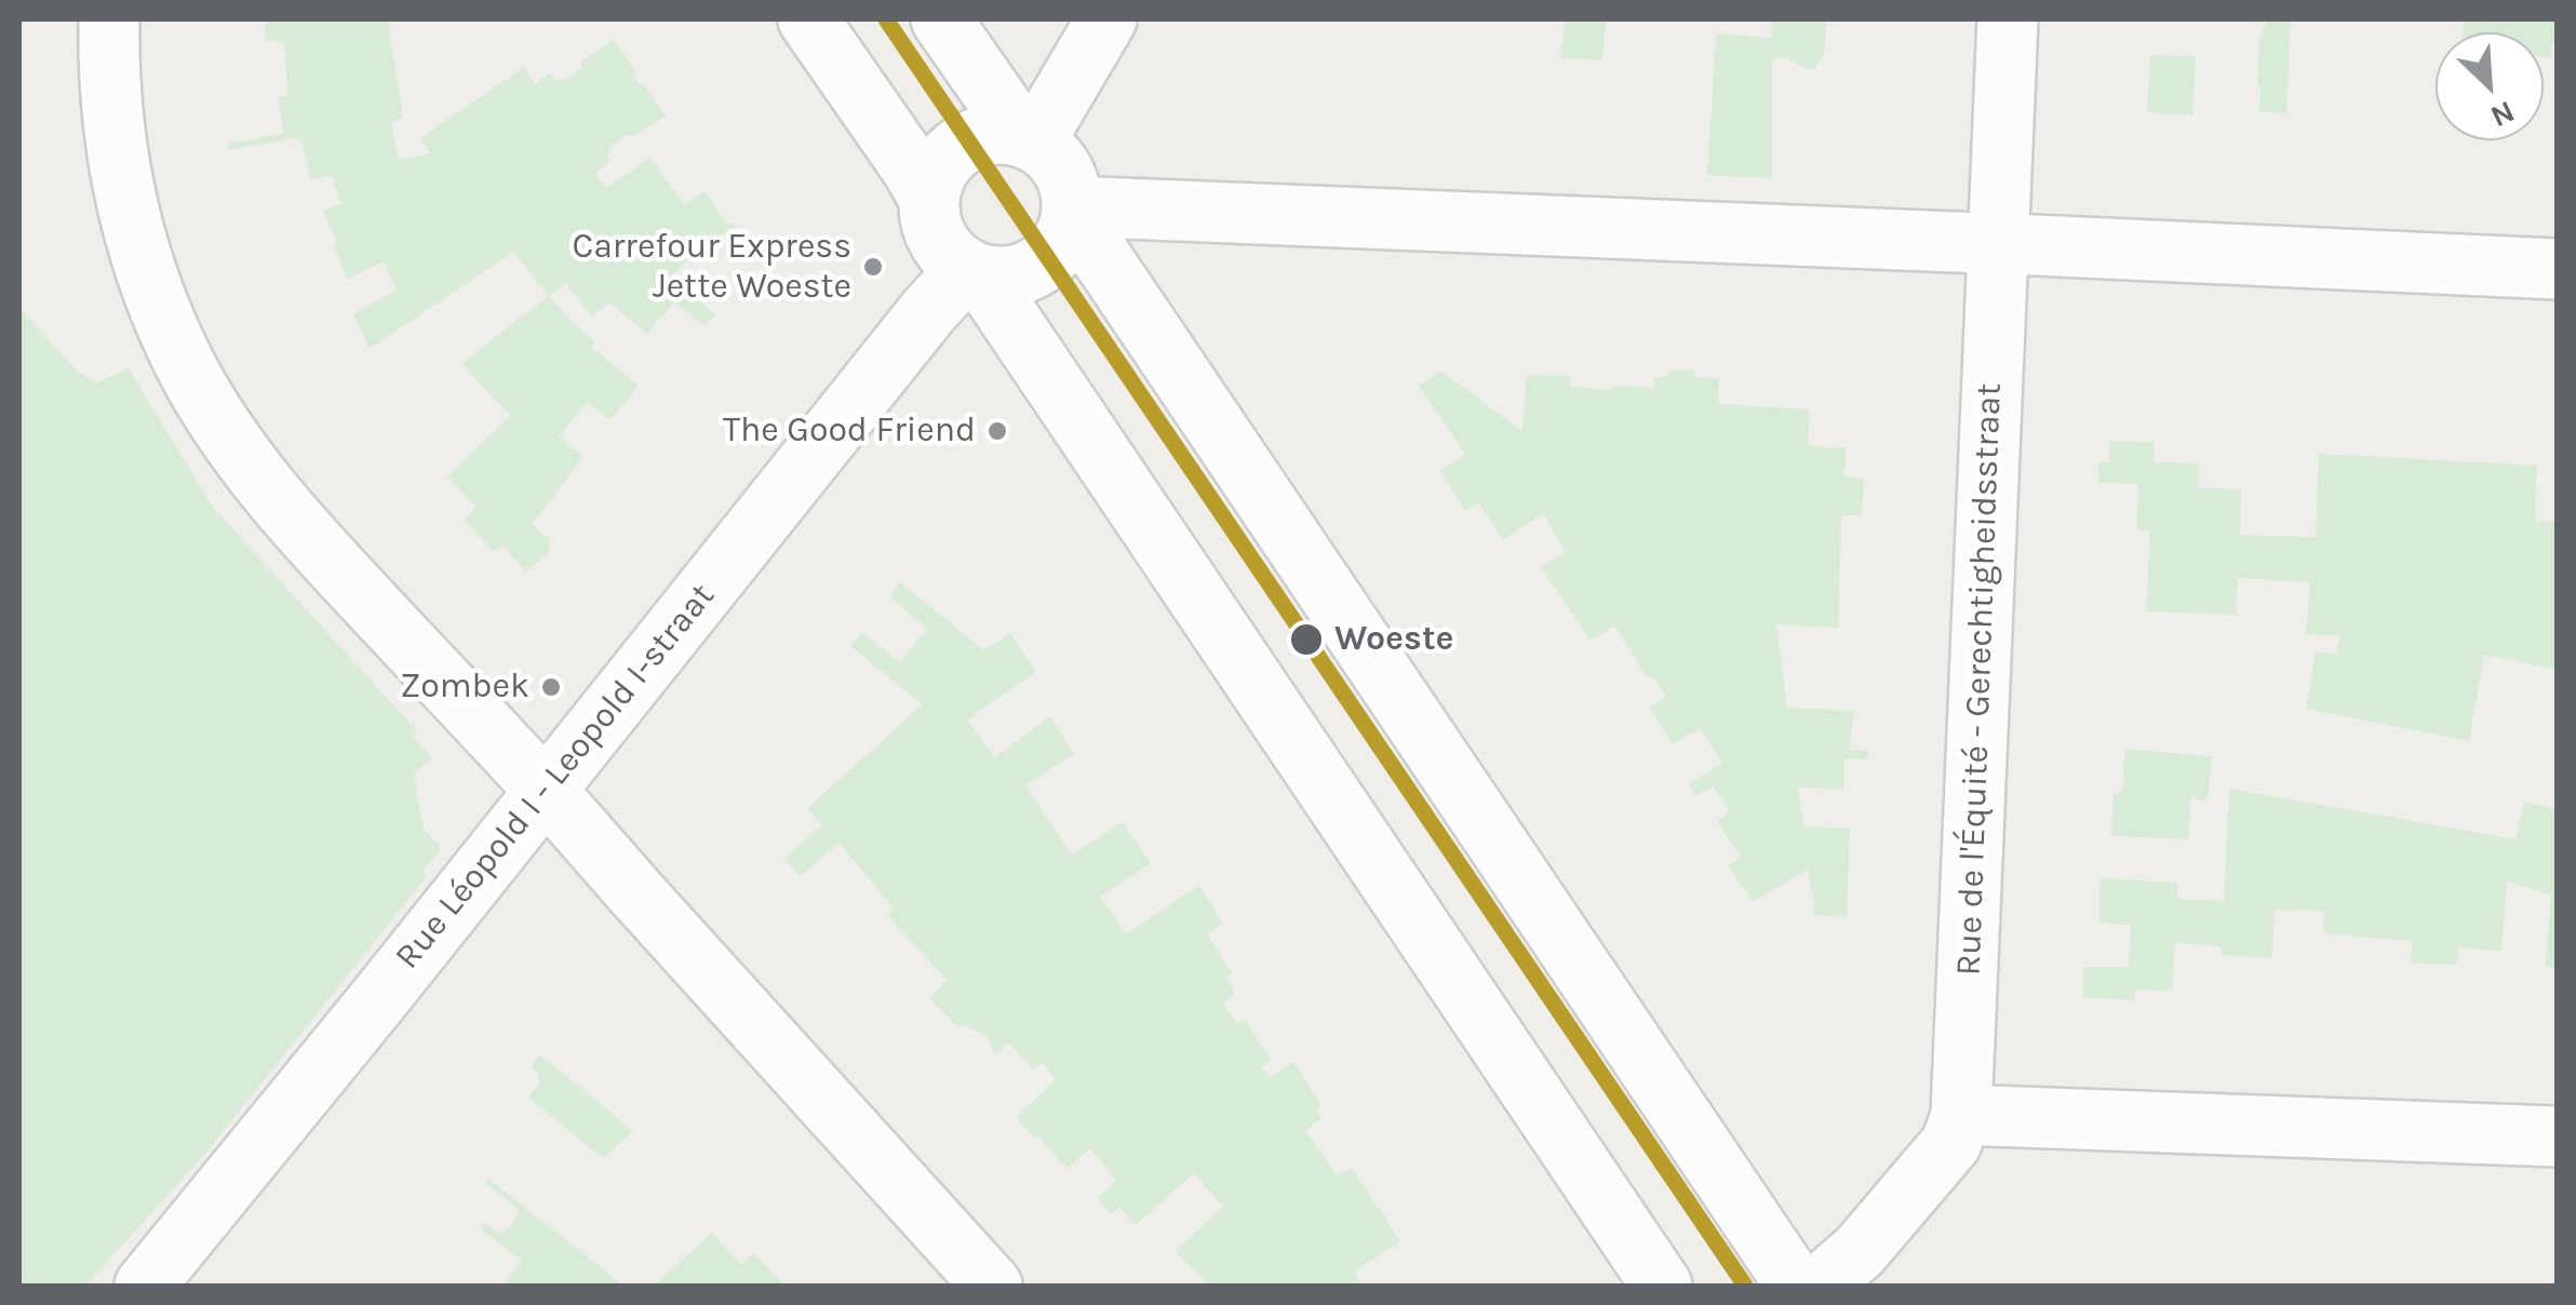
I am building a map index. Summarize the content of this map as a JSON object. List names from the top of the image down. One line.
{"streets":{"street":["Rue de l'Équité - Gerechtigheidsstraat","Rue Léopold I - Leopold I-straat"]},"places":["Carrefour Express Jette Woeste","The Good Friend","Woeste","Zombek"],"north":"bottom right"}
